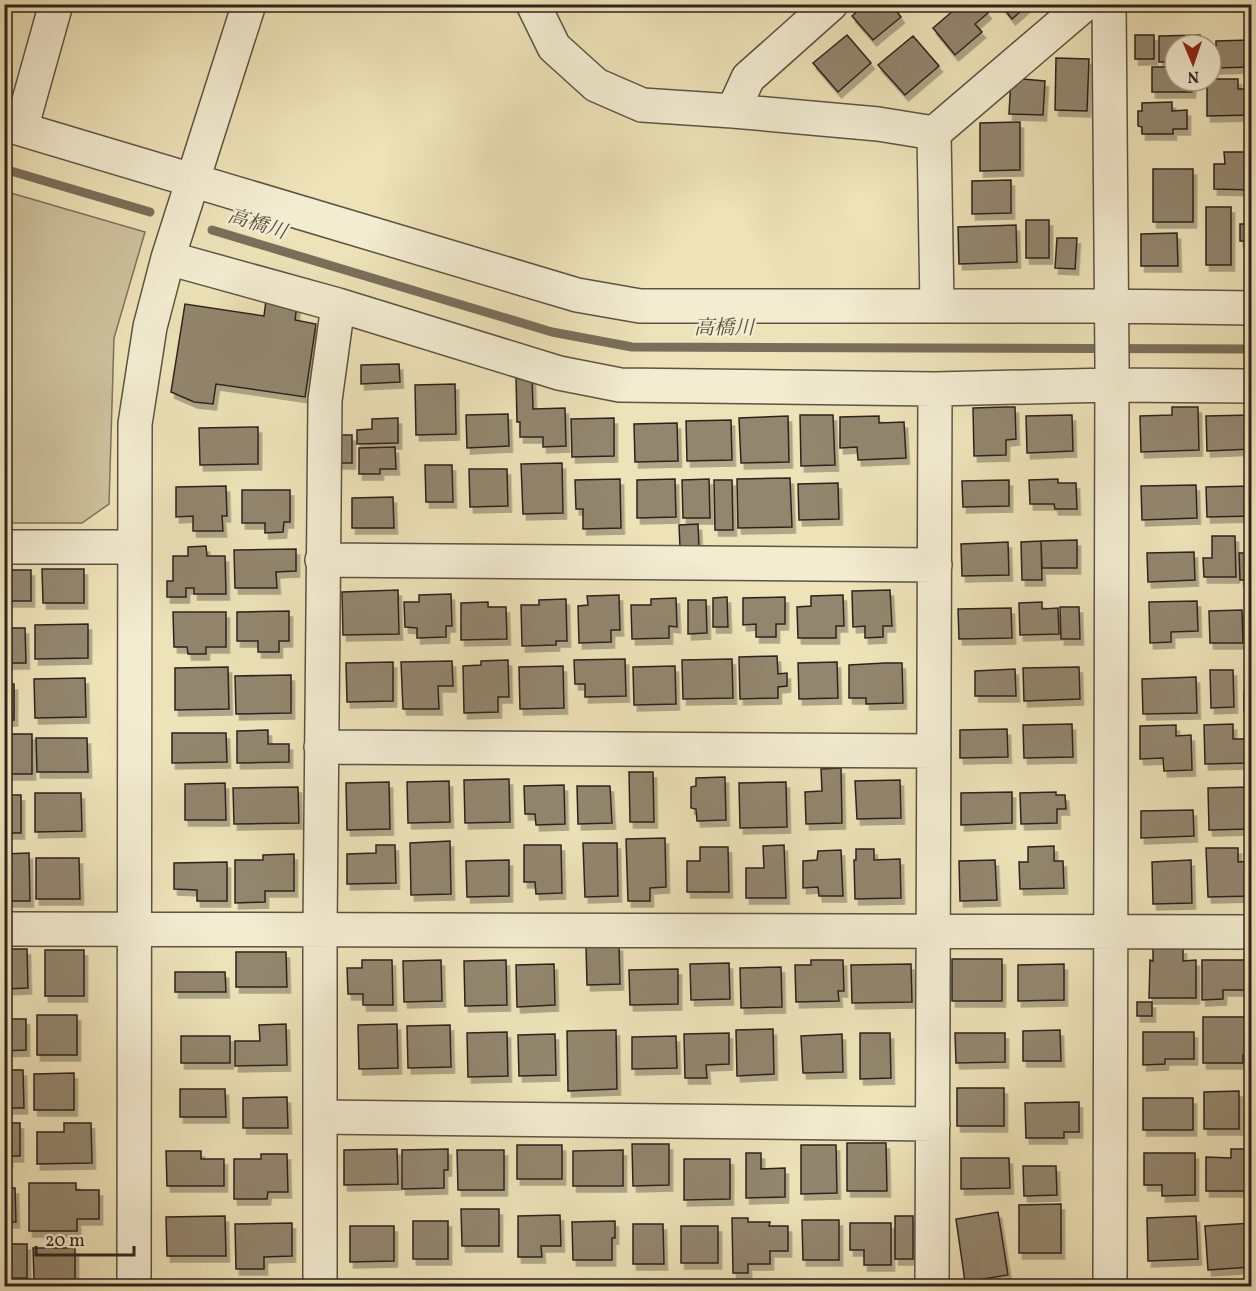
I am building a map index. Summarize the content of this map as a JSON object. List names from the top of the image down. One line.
{"water":["高橋川"],"scale_bar":"20 m","north":"bottom"}
